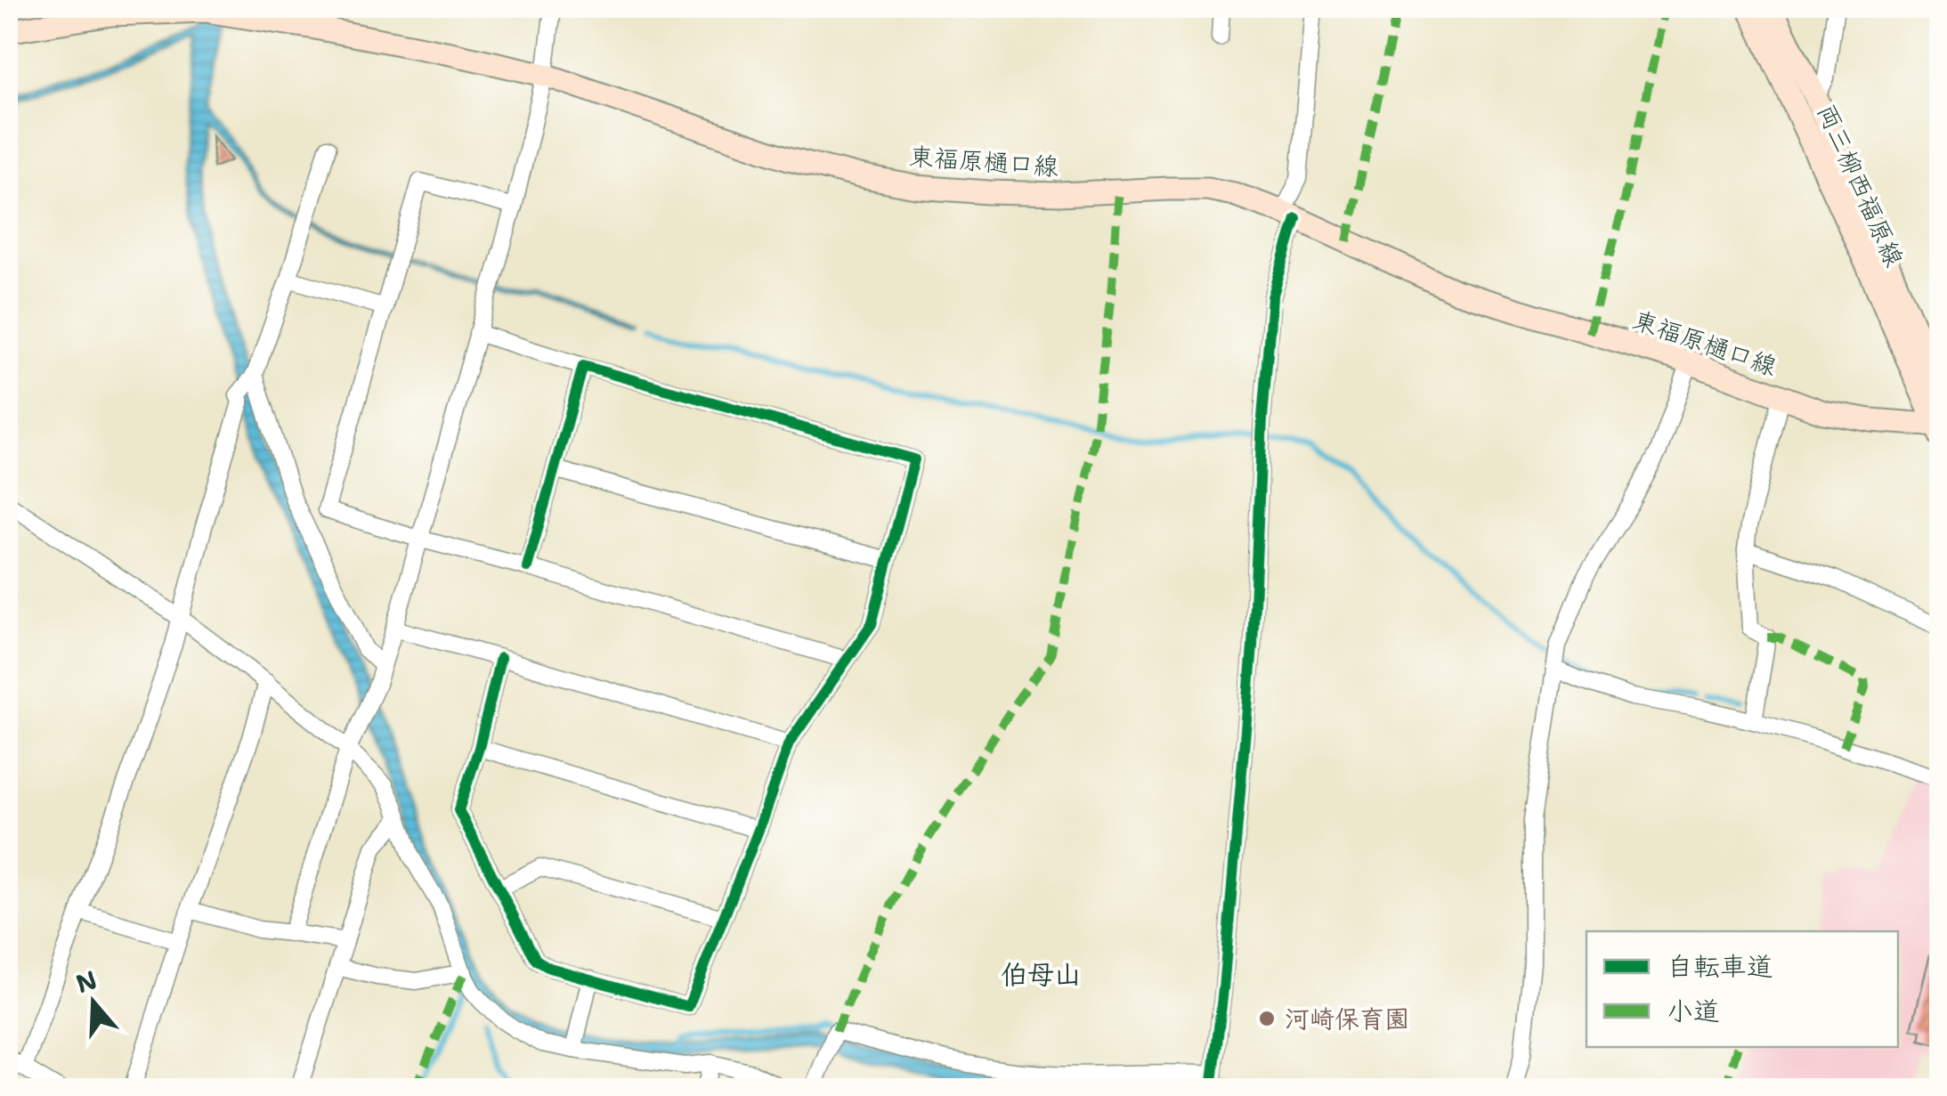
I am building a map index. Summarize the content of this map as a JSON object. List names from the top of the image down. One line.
{"streets":{"main road":["東福原樋口線","両三柳西福原線"]},"crossings":[["東福原樋口線","両三柳西福原線"]],"districts":["伯母山"],"places":["河崎保育園"],"legend":["自転車道","小道"],"north":"top"}
